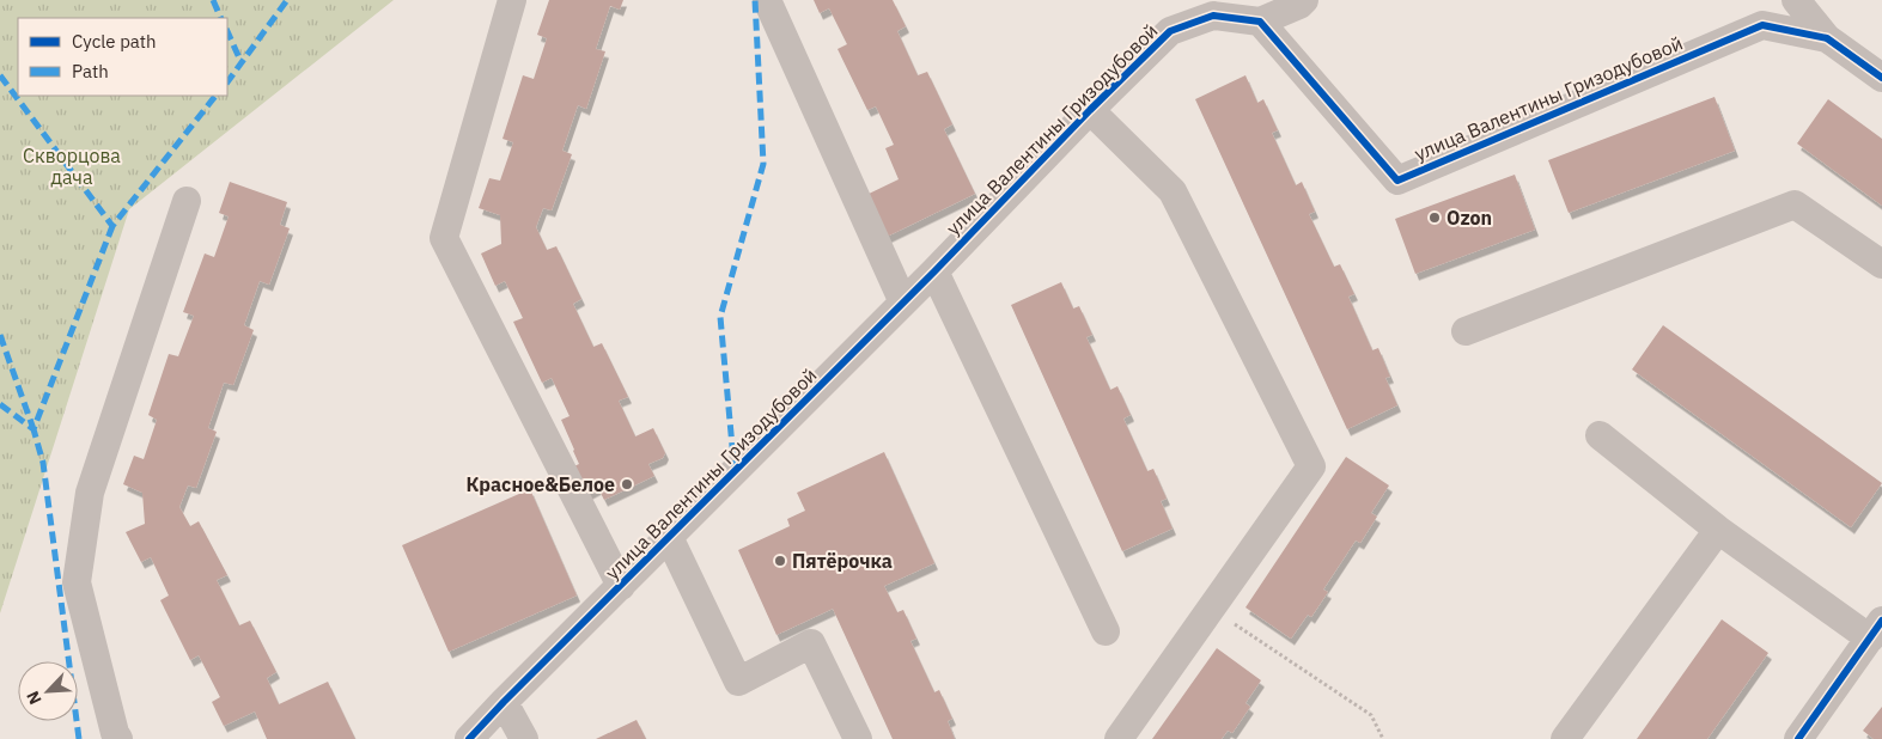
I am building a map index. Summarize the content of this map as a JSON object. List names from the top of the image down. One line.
{"streets":{"street":["улица Валентины Гризодубовой"]},"parks":["Скворцова дача"],"places":["Ozon","Красное&Белое","Пятёрочка"],"legend":["Cycle path","Path"],"north":"bottom left"}
